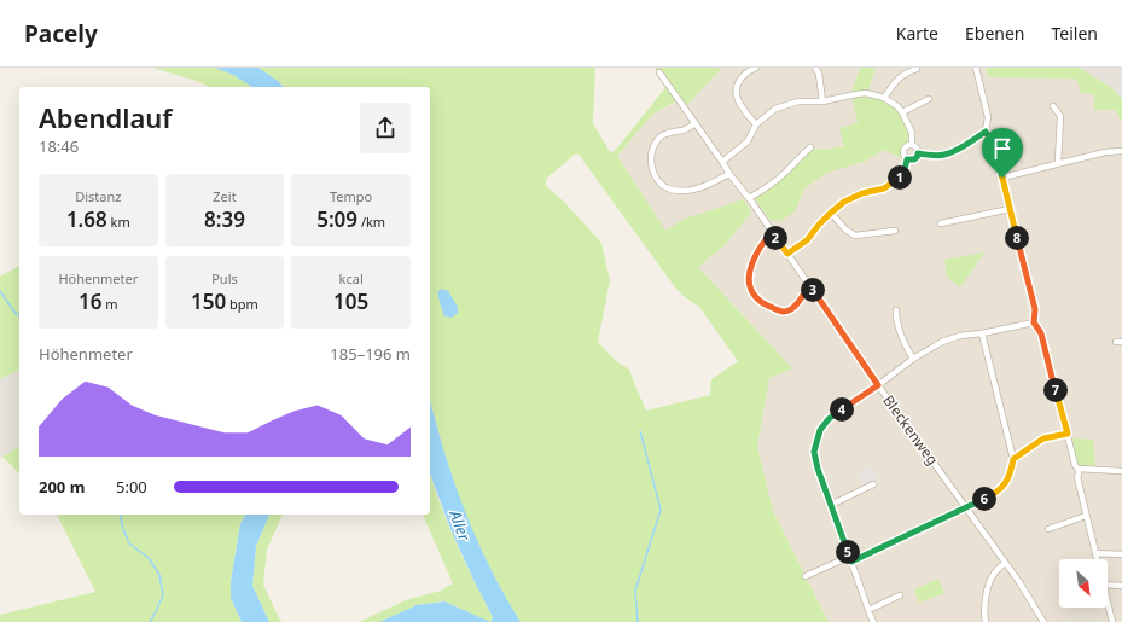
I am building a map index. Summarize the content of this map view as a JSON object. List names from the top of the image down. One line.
{"streets":{"street":["Bleckenweg"]},"water":["Aller"],"north":"bottom right","page":{"header":"Pacely","nav":["Karte","Ebenen","Teilen"],"heading":["Abendlauf","18:46"],"pins":["1","2","8","3","7","4","6","5"],"stats":[["Distanz","1.68 km"],["Zeit","8:39"],["Tempo","5:09 /km"],["Höhenmeter","16 m"],["Puls","150 bpm"],["kcal","105"]],"chart":["Höhenmeter","185–196 m"],"list":[{"name":"200 m","note":"5:00"}]}}
